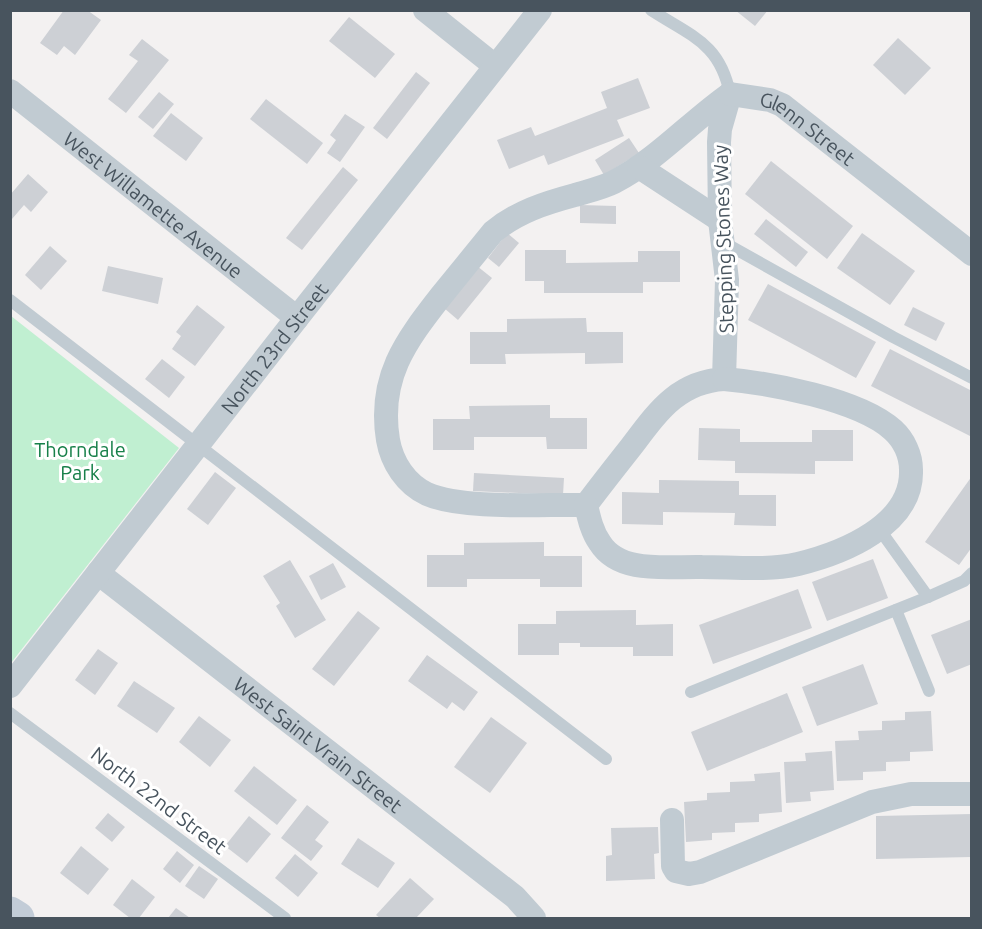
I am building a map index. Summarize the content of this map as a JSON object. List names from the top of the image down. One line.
{"streets":{"street":["Glenn Street","West Willamette Avenue","Stepping Stones Way","North 23rd Street","West Saint Vrain Street"],"lane":["North 22nd Street"]},"crossings":[["Glenn Street","Stepping Stones Way"],["West Willamette Avenue","North 23rd Street"],["North 23rd Street","West Saint Vrain Street"]],"parks":["Thorndale Park"]}
